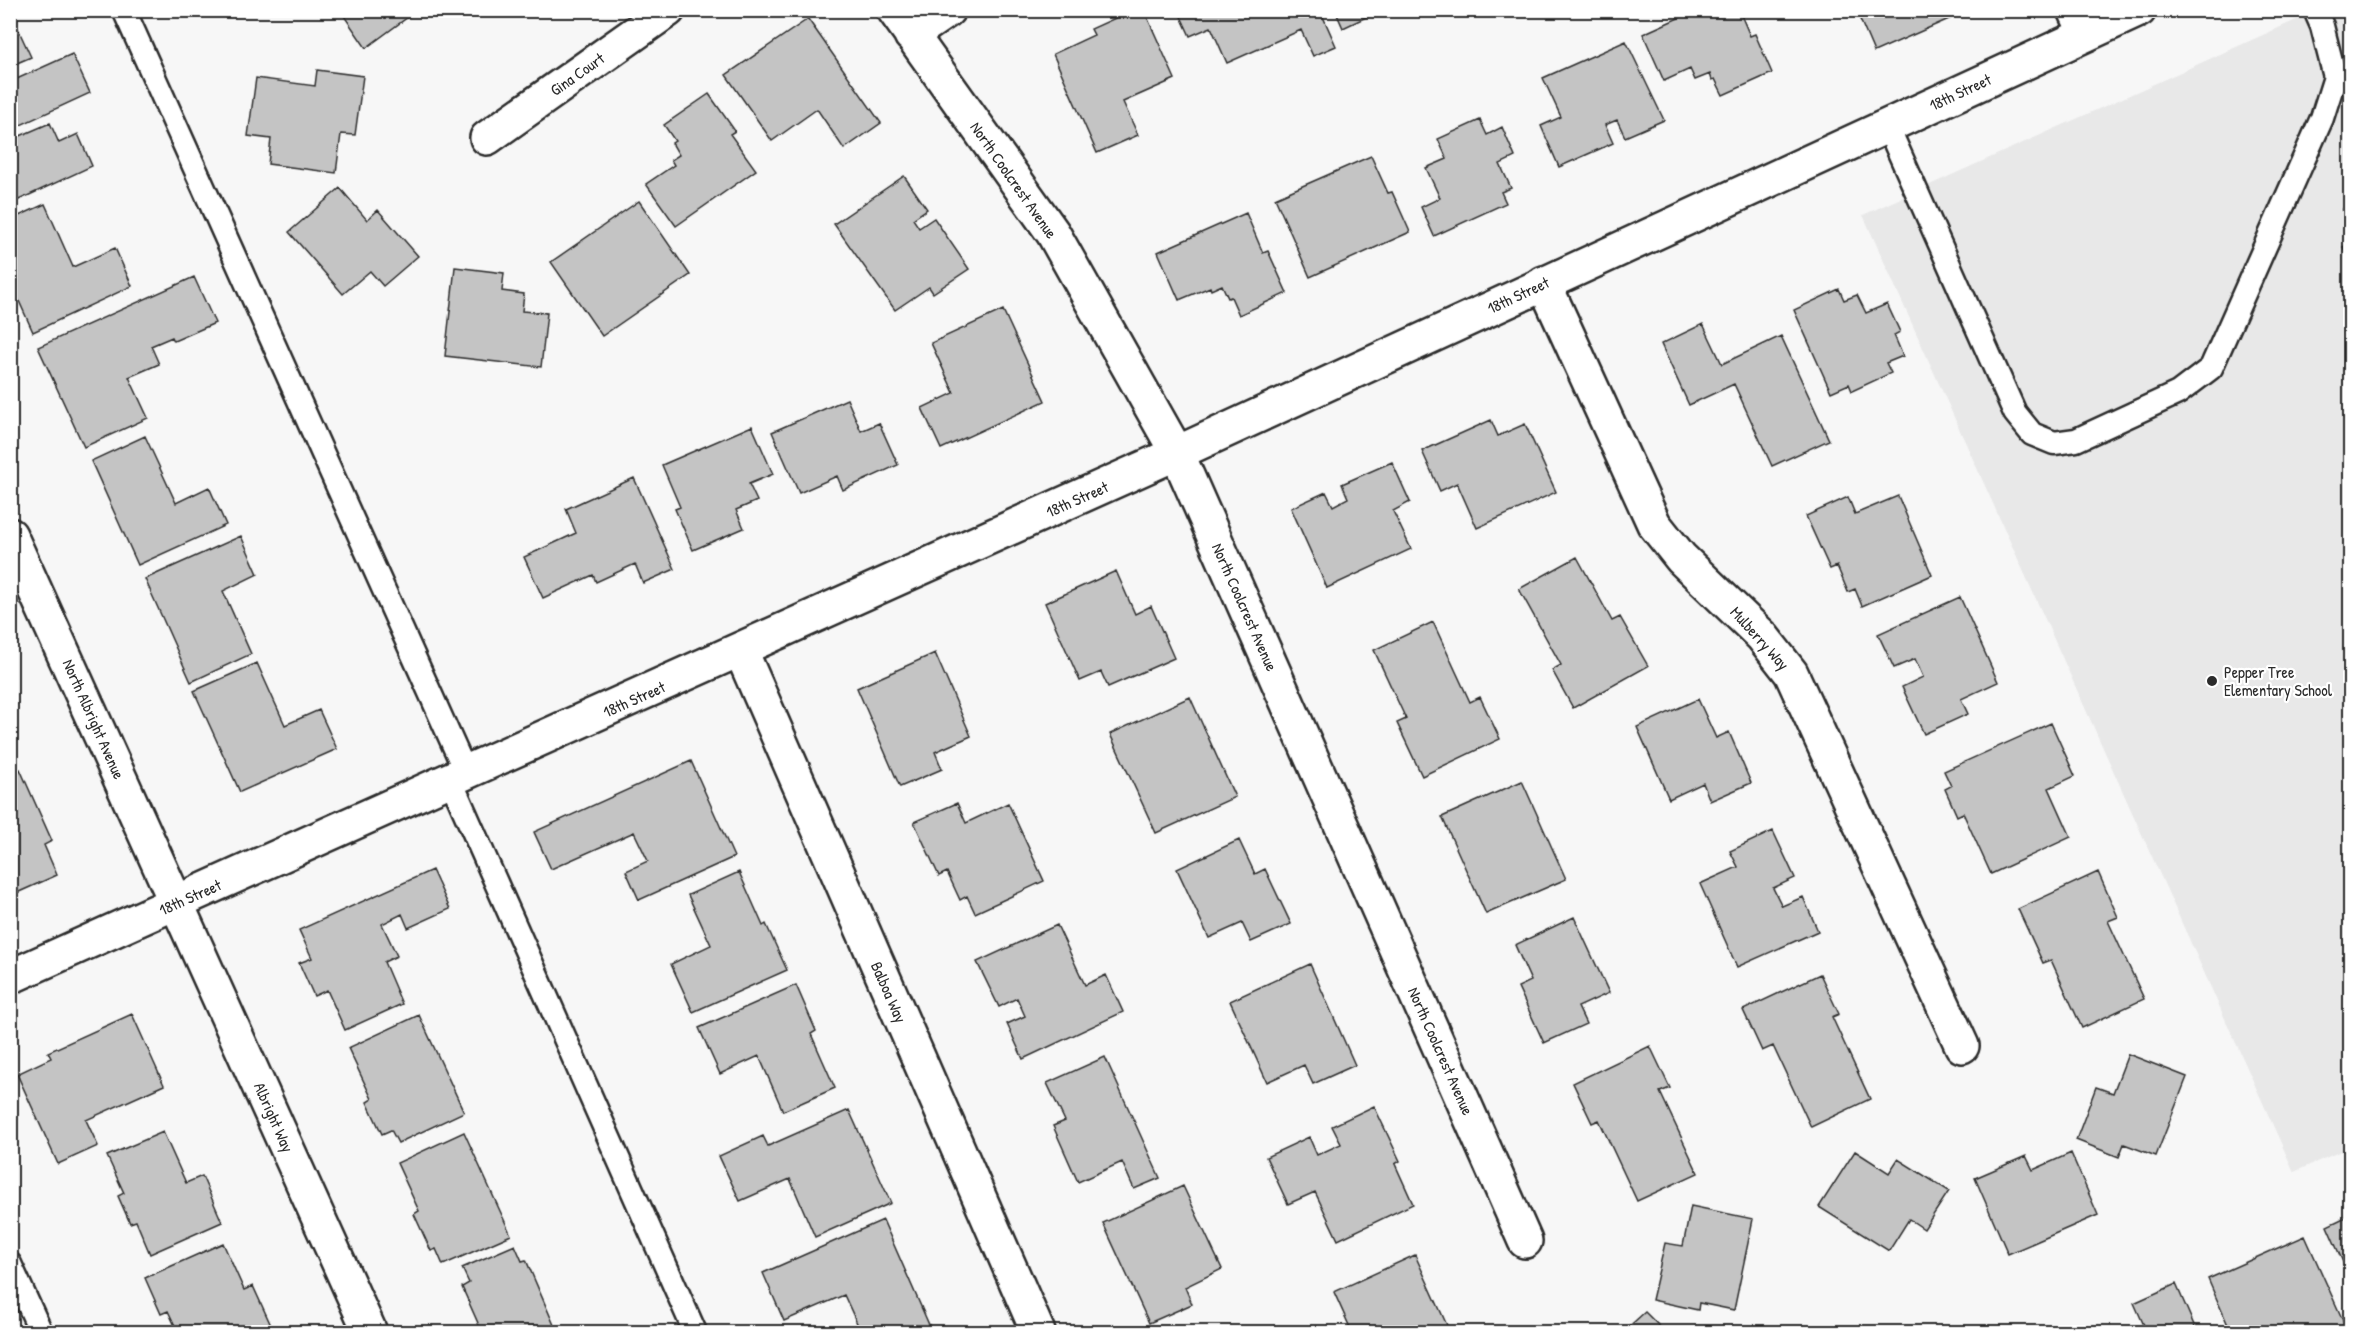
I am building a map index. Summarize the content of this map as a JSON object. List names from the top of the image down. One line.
{"streets":{"street":["Gina Court","18th Street","North Coolcrest Avenue","Mulberry Way","North Albright Avenue","Balboa Way","Albright Way"]},"crossings":[["18th Street","North Coolcrest Avenue"],["18th Street","Mulberry Way"],["18th Street","North Albright Avenue"],["18th Street","Balboa Way"],["18th Street","Albright Way"],["North Albright Avenue","Albright Way"]],"places":["Pepper Tree Elementary School"]}
